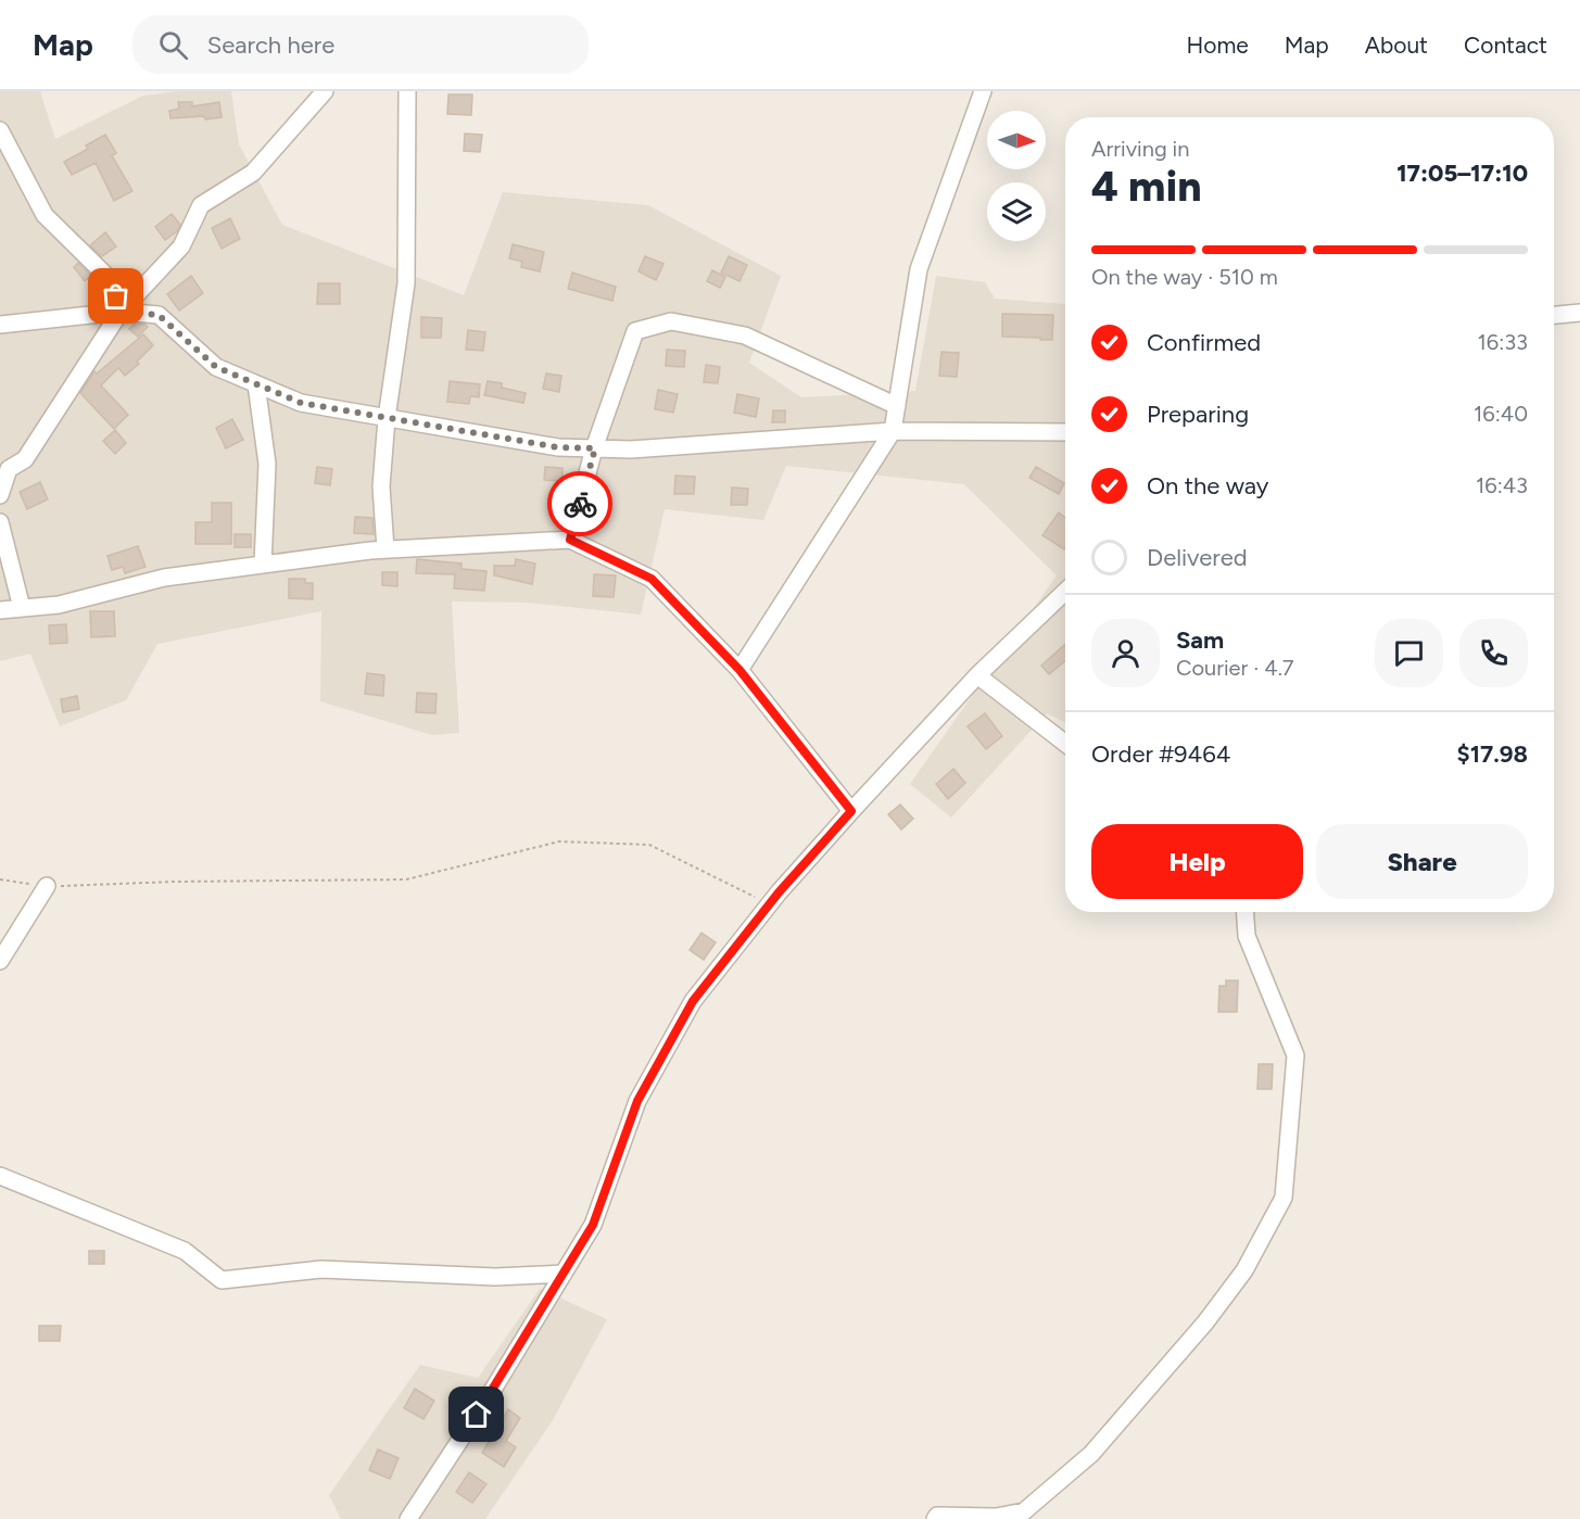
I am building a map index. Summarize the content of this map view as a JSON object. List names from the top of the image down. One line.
{"north":"right","page":{"header":"Map","search":"Search here","nav":["Home","Map","About","Contact"],"heading":["4 min","Arriving in","17:05–17:10"],"panel":["Sam","Courier · 4.7","Order #9464","$17.98"],"bar":"On the way · 510 m","list":[["Confirmed","16:33"],["Preparing","16:40"],["On the way","16:43"],"Delivered"],"buttons":["Help","Share"]}}
